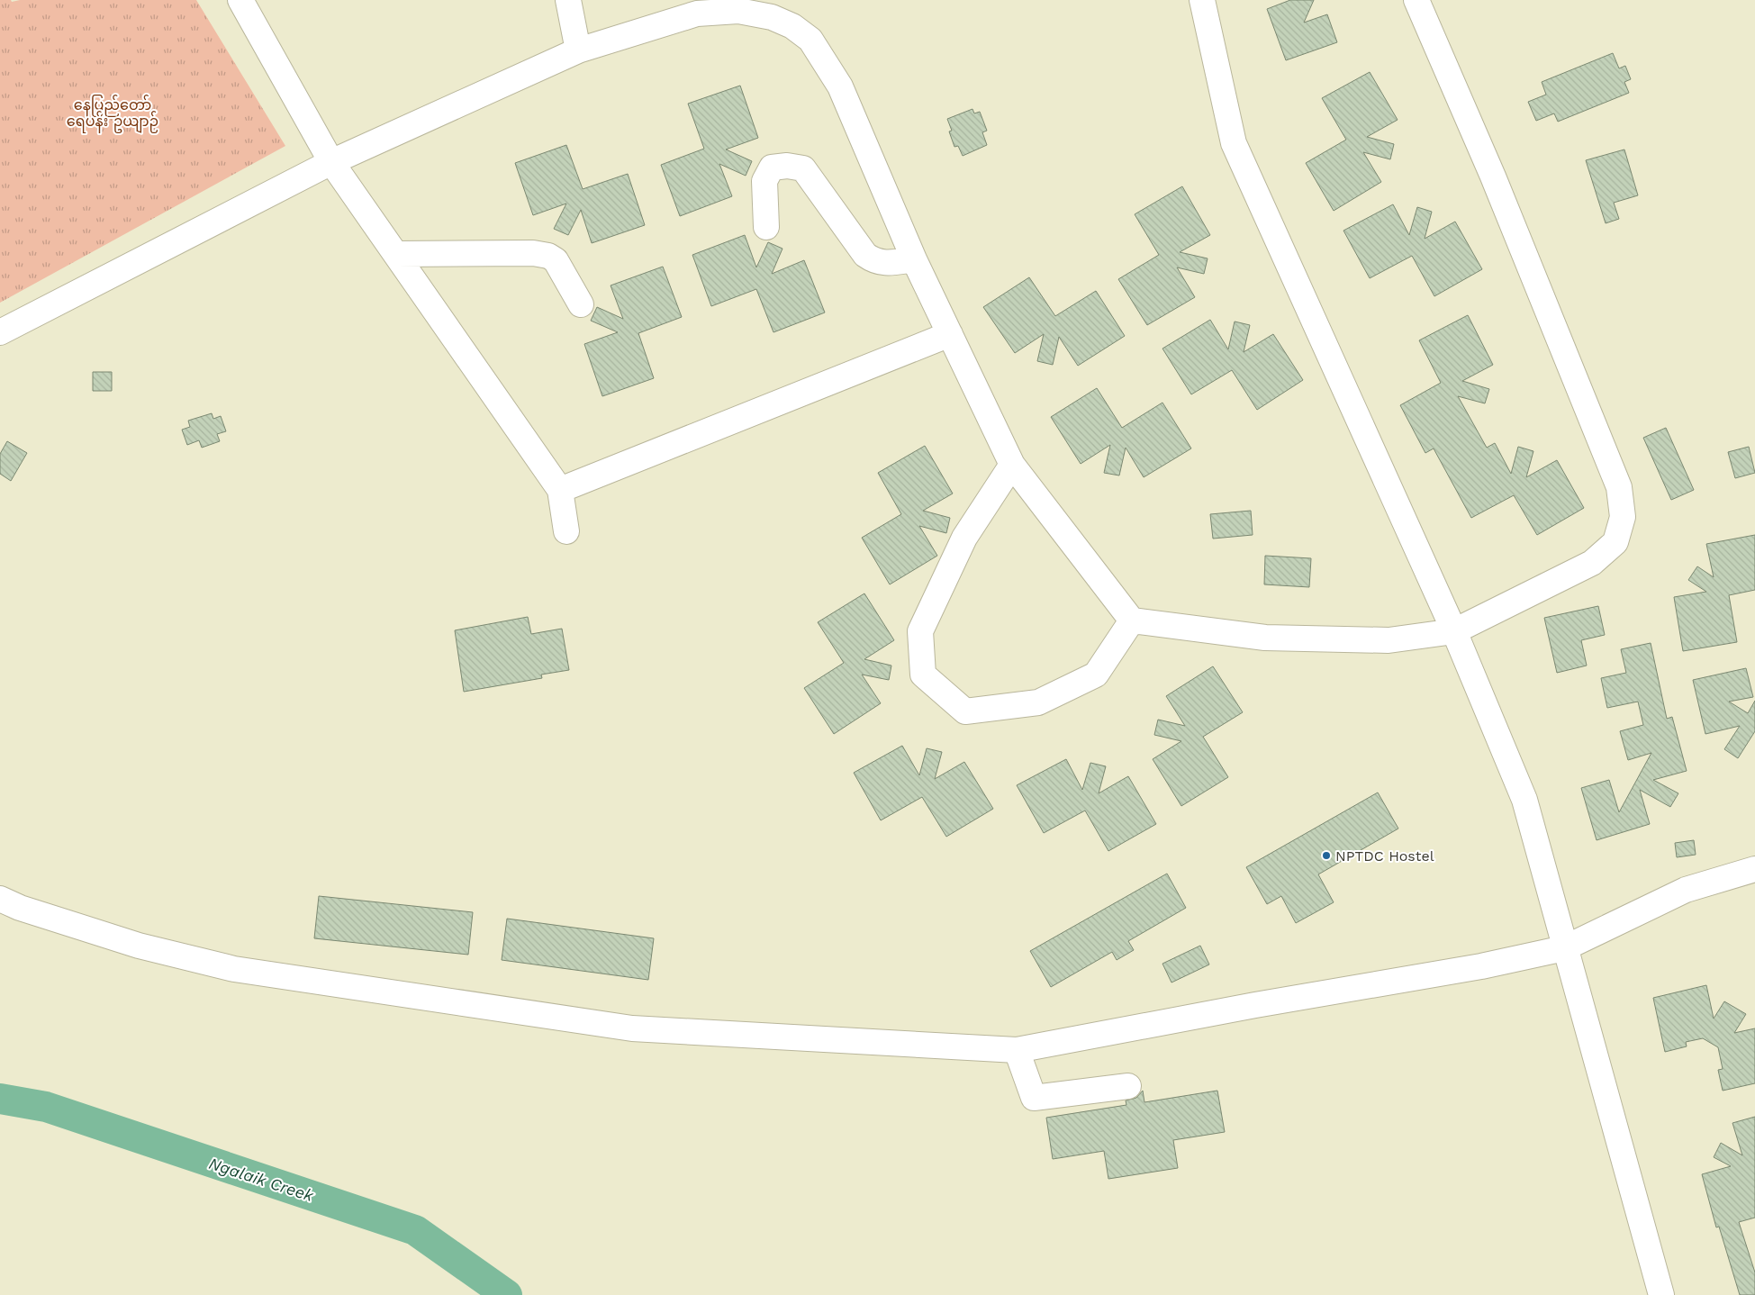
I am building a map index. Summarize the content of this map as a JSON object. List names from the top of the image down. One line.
{"water":["Ngalaik Creek"],"parks":["နေပြည်တော် ရေပန်း ဥယျာဉ်"],"places":["NPTDC Hostel"]}
